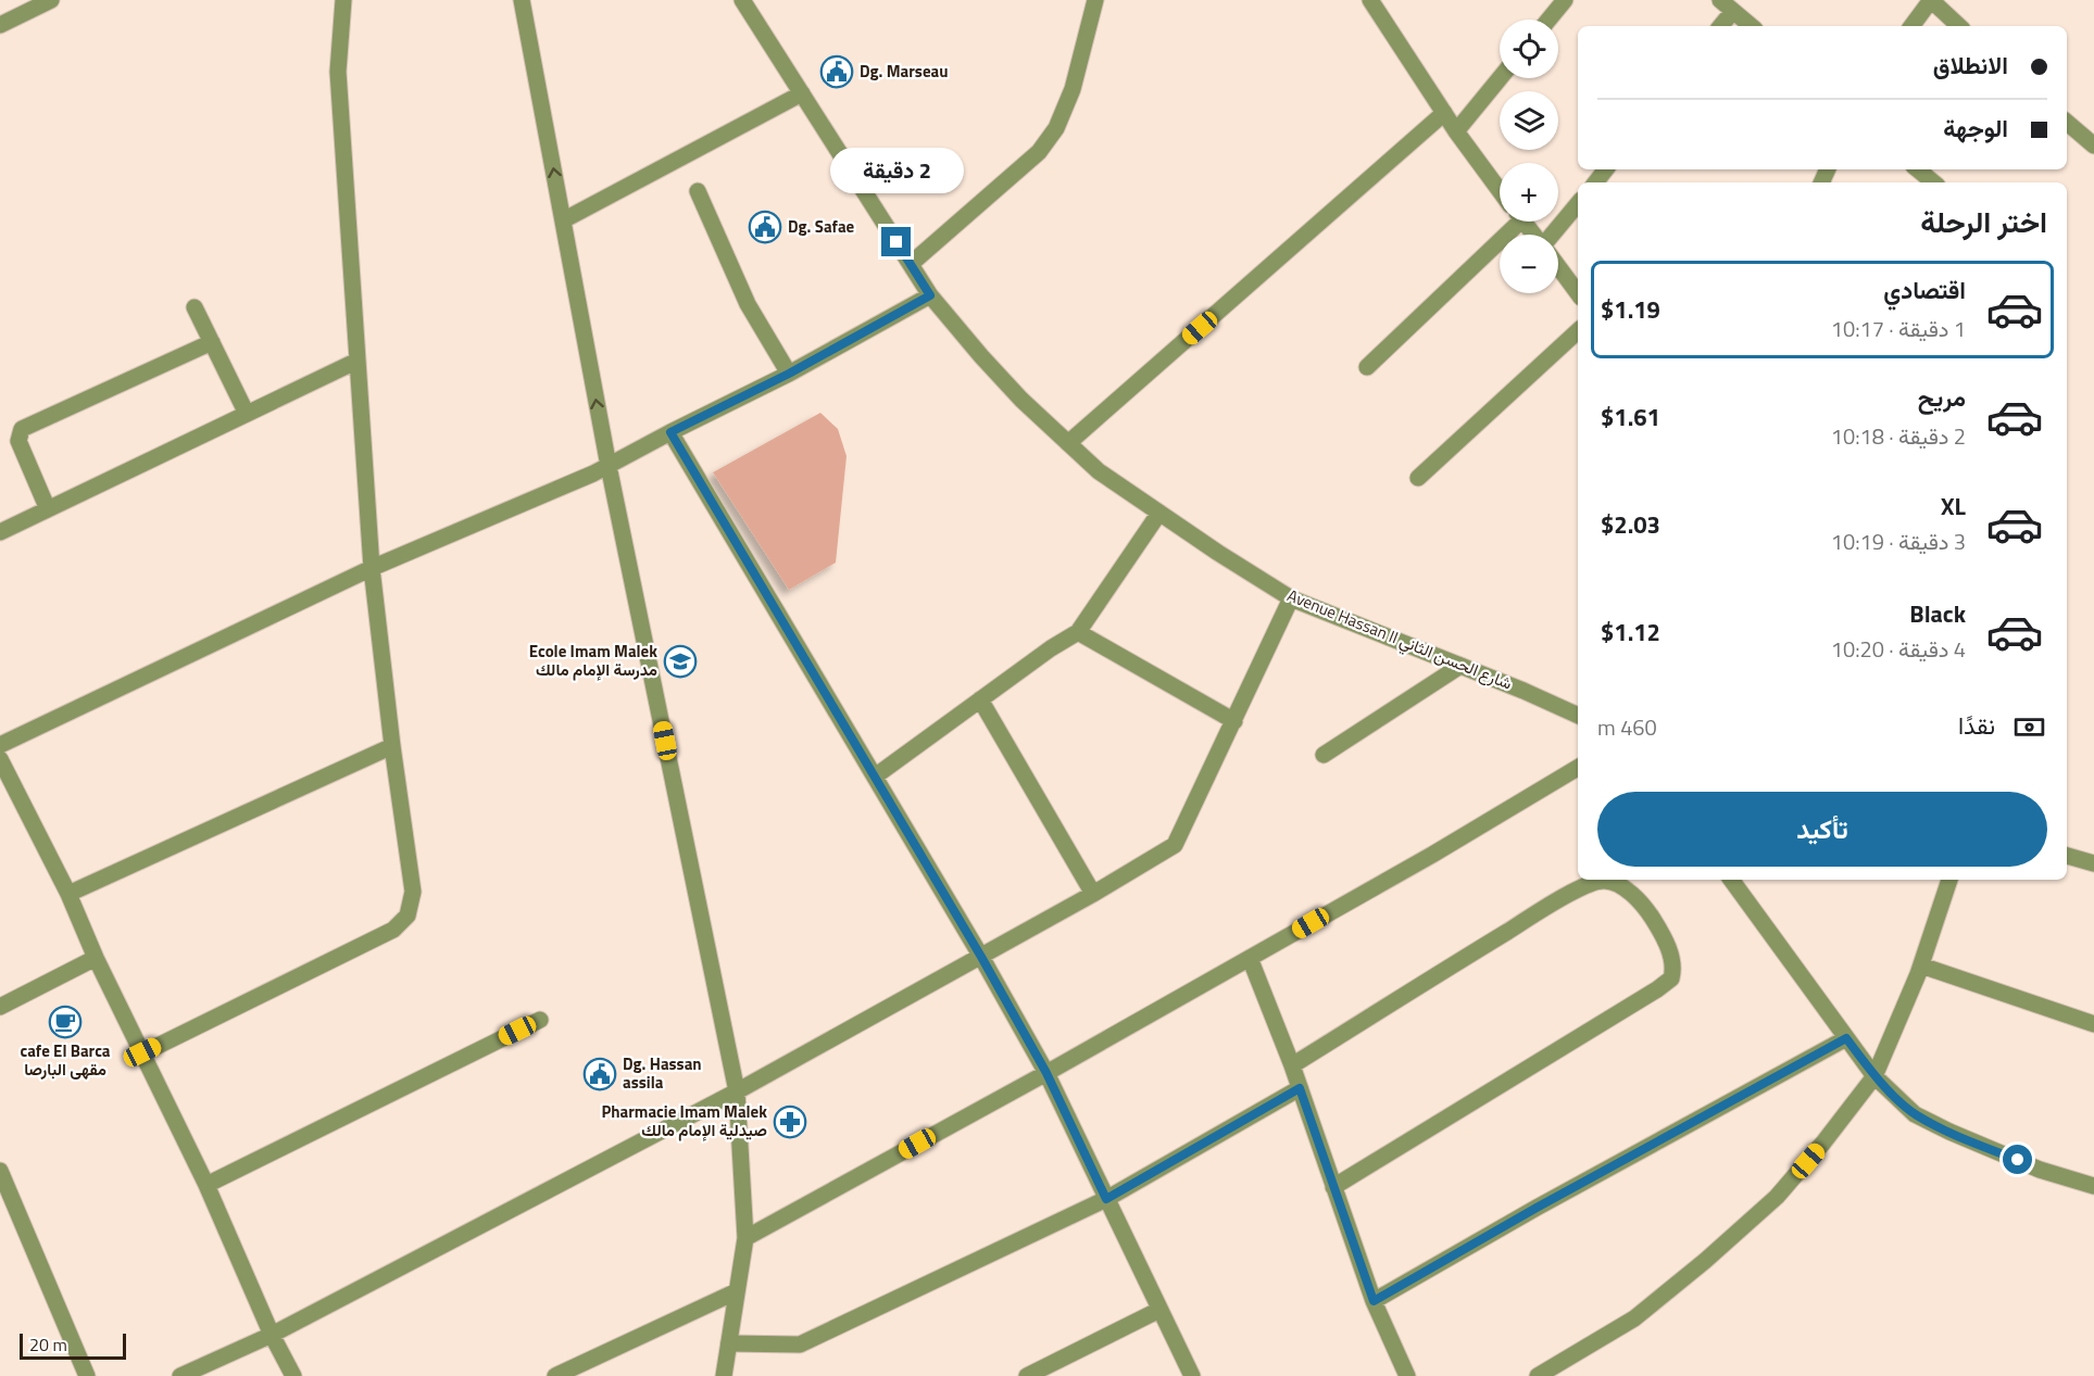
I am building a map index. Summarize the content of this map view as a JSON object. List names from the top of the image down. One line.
{"streets":{"street":["Avenue Hassan II شارع الحسن الثاني"]},"places":{"public building":["Dg. Marseau","Dg. Safae","Dg. Hassan assila"],"school or university":["Ecole Imam Malek مدرسة الإمام مالك"],"cafe":["cafe El Barca مقهى البارصا"],"pharmacy":["Pharmacie Imam Malek صيدلية الإمام مالك"]},"scale_bar":"20 m","page":{"map_buttons":["+","−"],"banner":["الانطلاق","الوجهة"],"bubble":"2 دقيقة","heading":"اختر الرحلة","list":[{"name":"اقتصادي","note":"1 دقيقة · 10:17","value":"$1.19"},{"name":"مريح","note":"2 دقيقة · 10:18","value":"$1.61"},{"name":"XL","note":"3 دقيقة · 10:19","value":"$2.03"},{"name":"Black","note":"4 دقيقة · 10:20","value":"$1.12"}],"pay":["نقدًا","460 m"],"buttons":"تأكيد","scale":"20 m"}}
